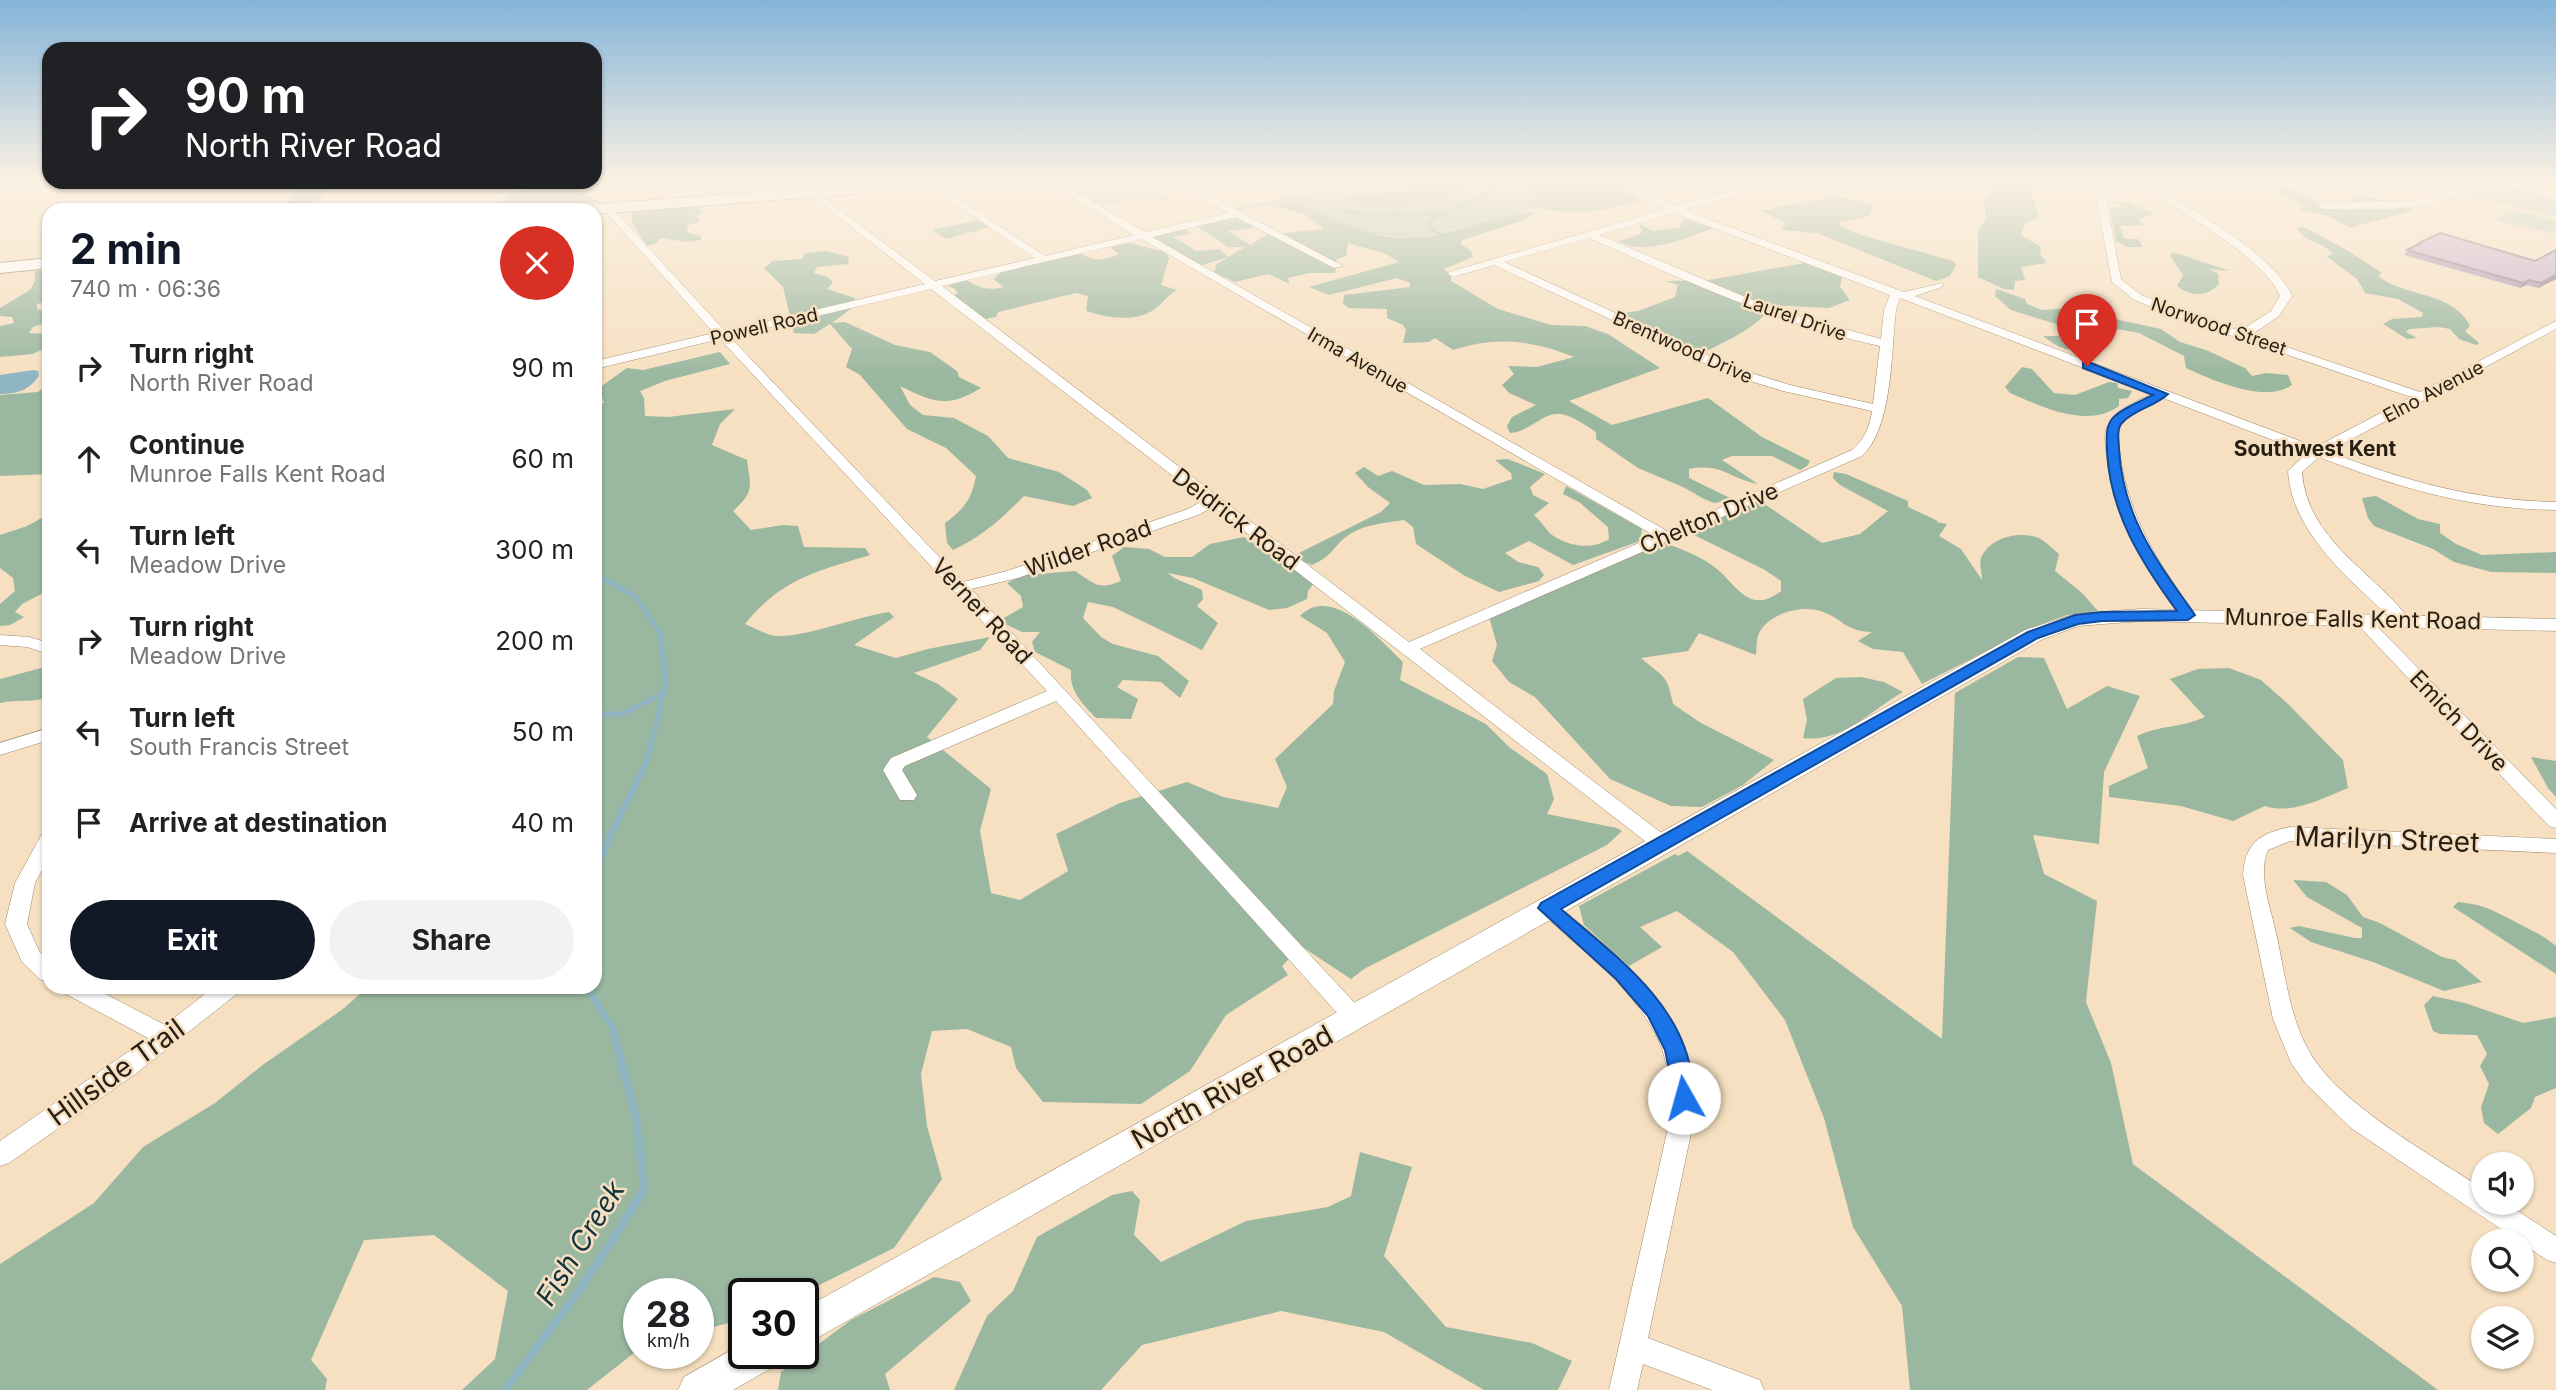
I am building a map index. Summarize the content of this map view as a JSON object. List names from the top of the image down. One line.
{"streets":{"street":["Laurel Drive","Powell Road","Norwood Street","Brentwood Drive","Irma Avenue","Elno Avenue","Chelton Drive","Deidrick Road","Wilder Road","Verner Road","Munroe Falls Kent Road","Emich Drive","Marilyn Street","Hillside Trail","North River Road"]},"crossings":[["Laurel Drive","Chelton Drive"],["Powell Road","Deidrick Road"],["Powell Road","Verner Road"],["Norwood Street","Elno Avenue"],["Brentwood Drive","Chelton Drive"],["Irma Avenue","Chelton Drive"],["Elno Avenue","Munroe Falls Kent Road"],["Chelton Drive","Deidrick Road"],["Deidrick Road","Wilder Road"],["Deidrick Road","Munroe Falls Kent Road"],["Deidrick Road","North River Road"],["Wilder Road","Verner Road"],["Verner Road","North River Road"],["Munroe Falls Kent Road","Emich Drive"],["Munroe Falls Kent Road","North River Road"]],"districts":["Southwest Kent"],"water":["Fish Creek"],"page":{"turn":["90 m","North River Road"],"heading":["2 min","740 m · 06:36"],"list":[{"name":"Turn right","note":"North River Road","value":"90 m"},{"name":"Continue","note":"Munroe Falls Kent Road","value":"60 m"},{"name":"Turn left","note":"Meadow Drive","value":"300 m"},{"name":"Turn right","note":"Meadow Drive","value":"200 m"},{"name":"Turn left","note":"South Francis Street","value":"50 m"},{"name":"Arrive at destination","value":"40 m"}],"buttons":["Exit","Share"],"speed":"28 km/h","limit":"30"}}
